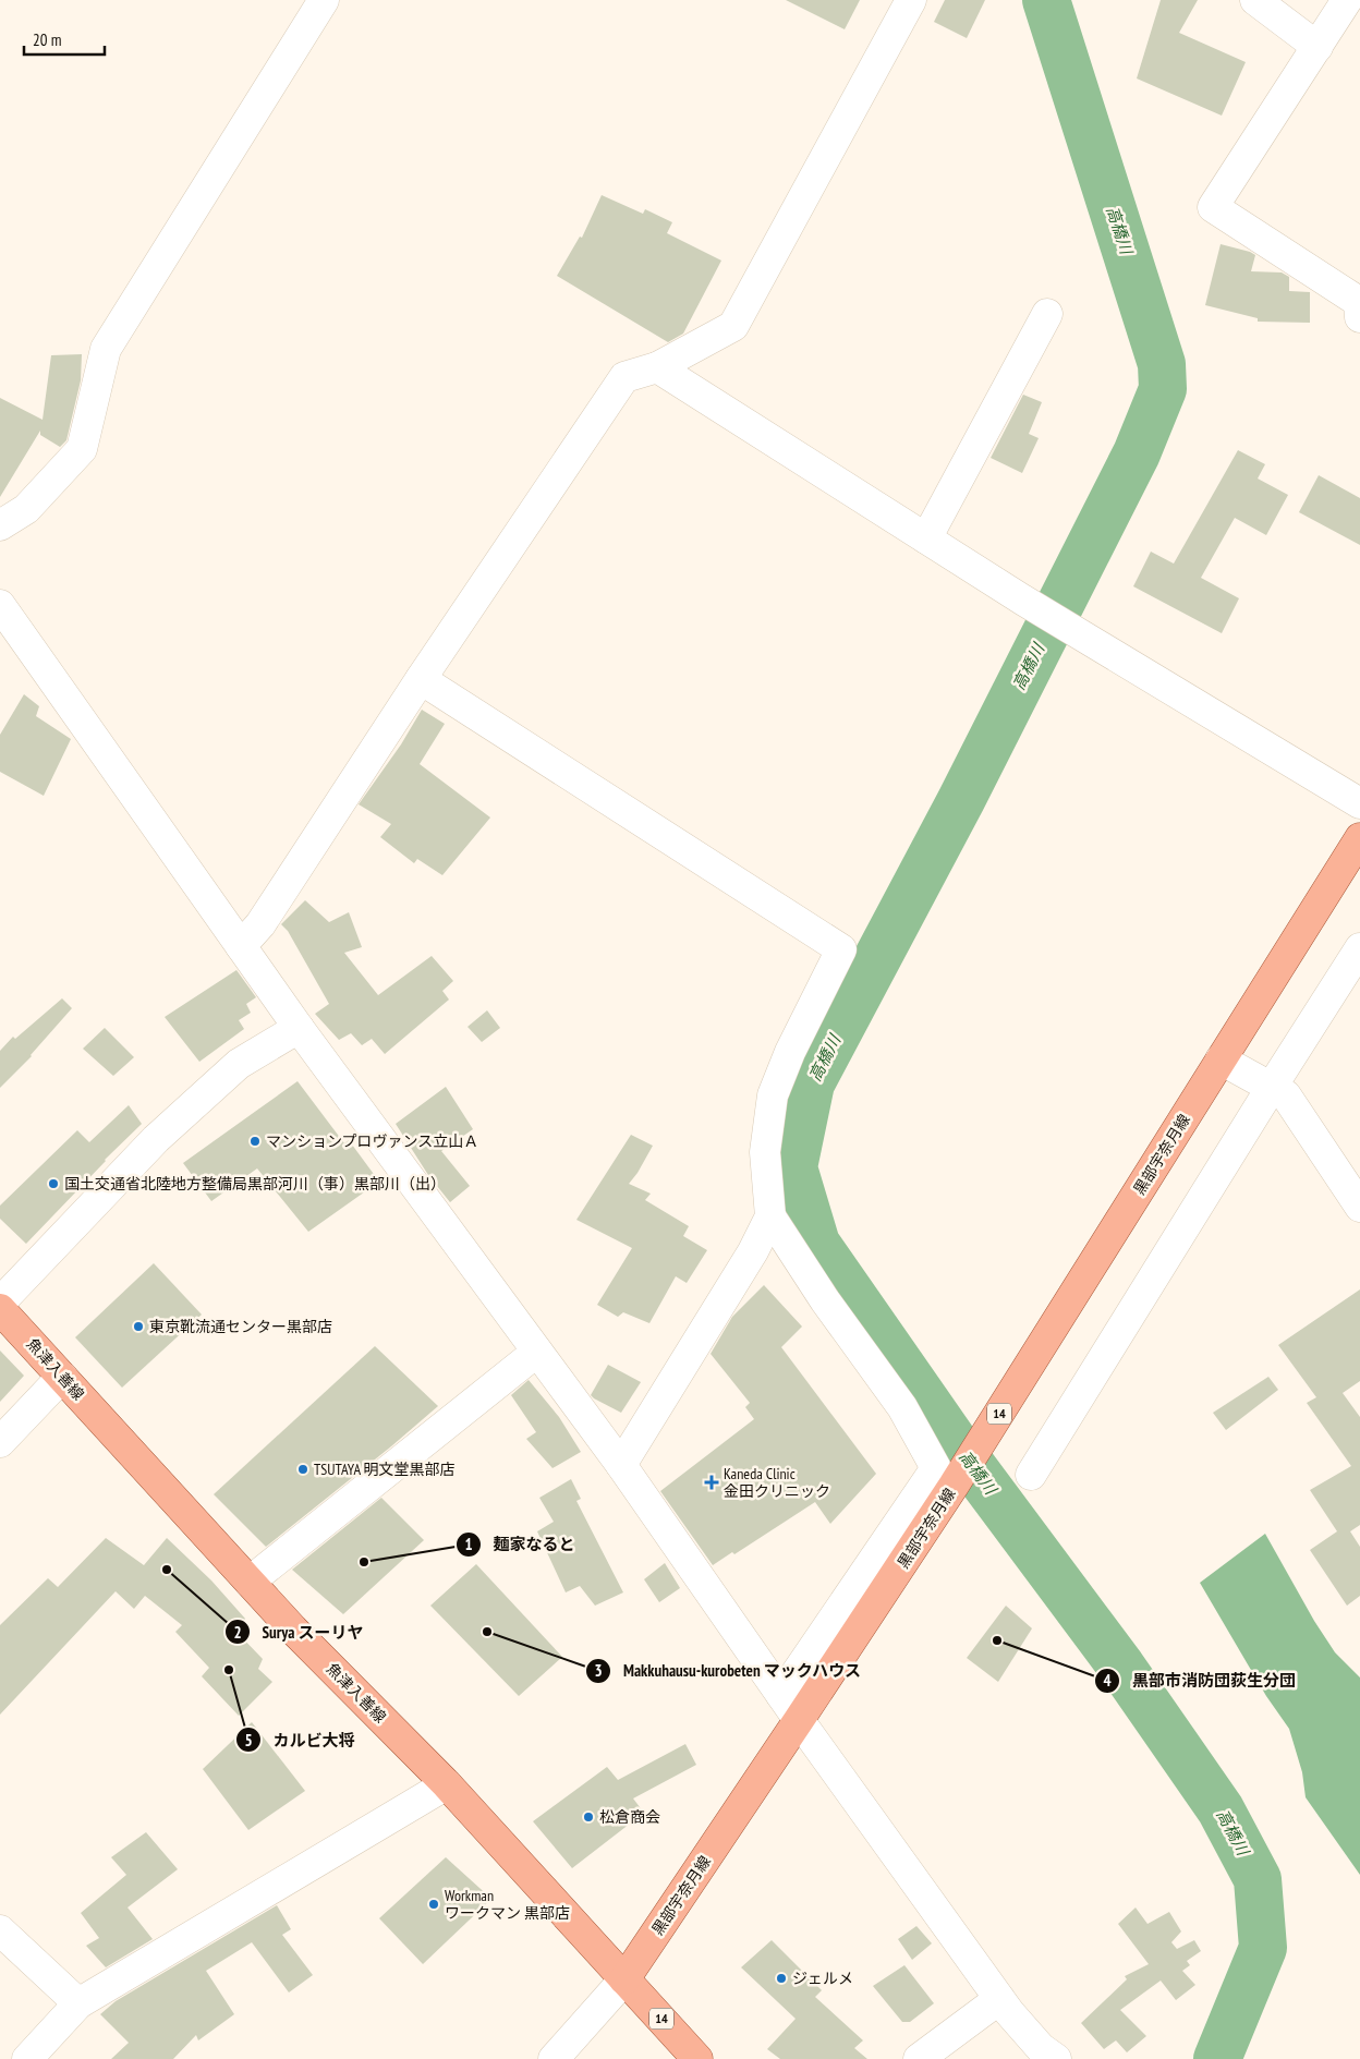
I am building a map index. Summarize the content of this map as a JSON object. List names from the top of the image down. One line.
{"streets":{"main road":["黒部宇奈月線","魚津入善線","14"]},"crossings":[["黒部宇奈月線","魚津入善線"],["黒部宇奈月線","14"],["魚津入善線","14"]],"water":["高橋川"],"places":{"other":["マンションプロヴァンス立山Ａ","国土交通省北陸地方整備局黒部河川（事）黒部川（出）","東京靴流通センター黒部店","TSUTAYA 明文堂黒部店","麺家なると","Surya スーリヤ","Makkuhausu-kurobeten マックハウス","黒部市消防団荻生分団","カルビ大将","松倉商会","Workman ワークマン 黒部店","ジェルメ"],"health":["Kaneda Clinic 金田クリニック"]},"scale_bar":"20 m"}
